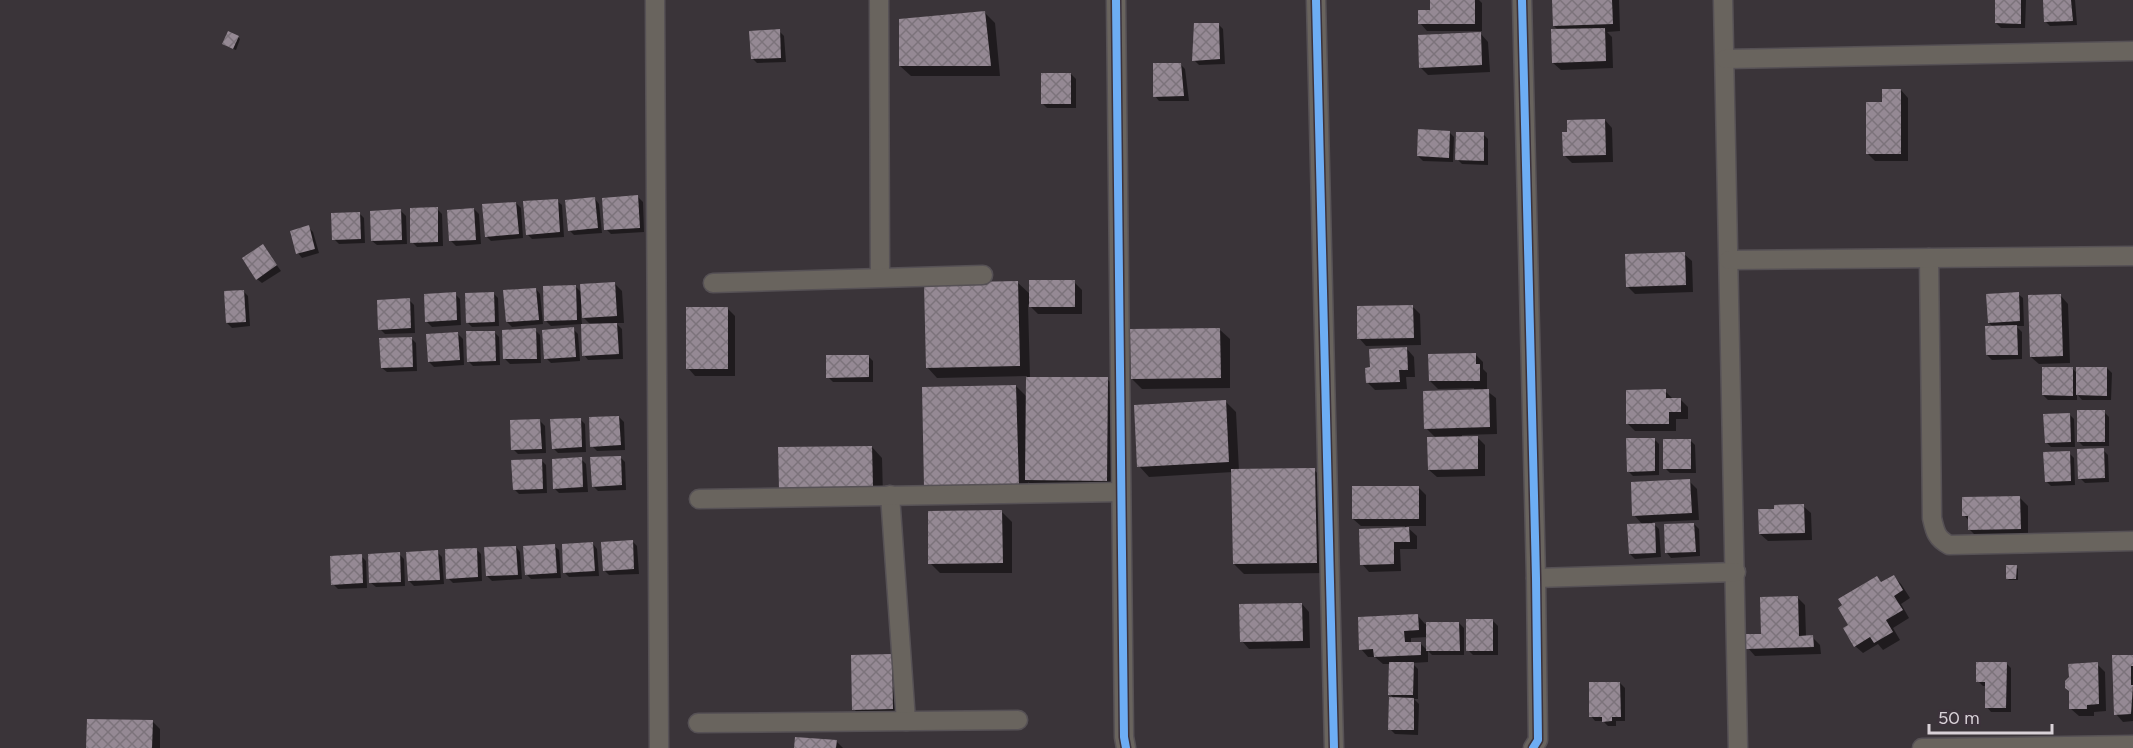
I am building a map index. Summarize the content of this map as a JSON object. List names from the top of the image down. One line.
{"scale_bar":"50 m"}
